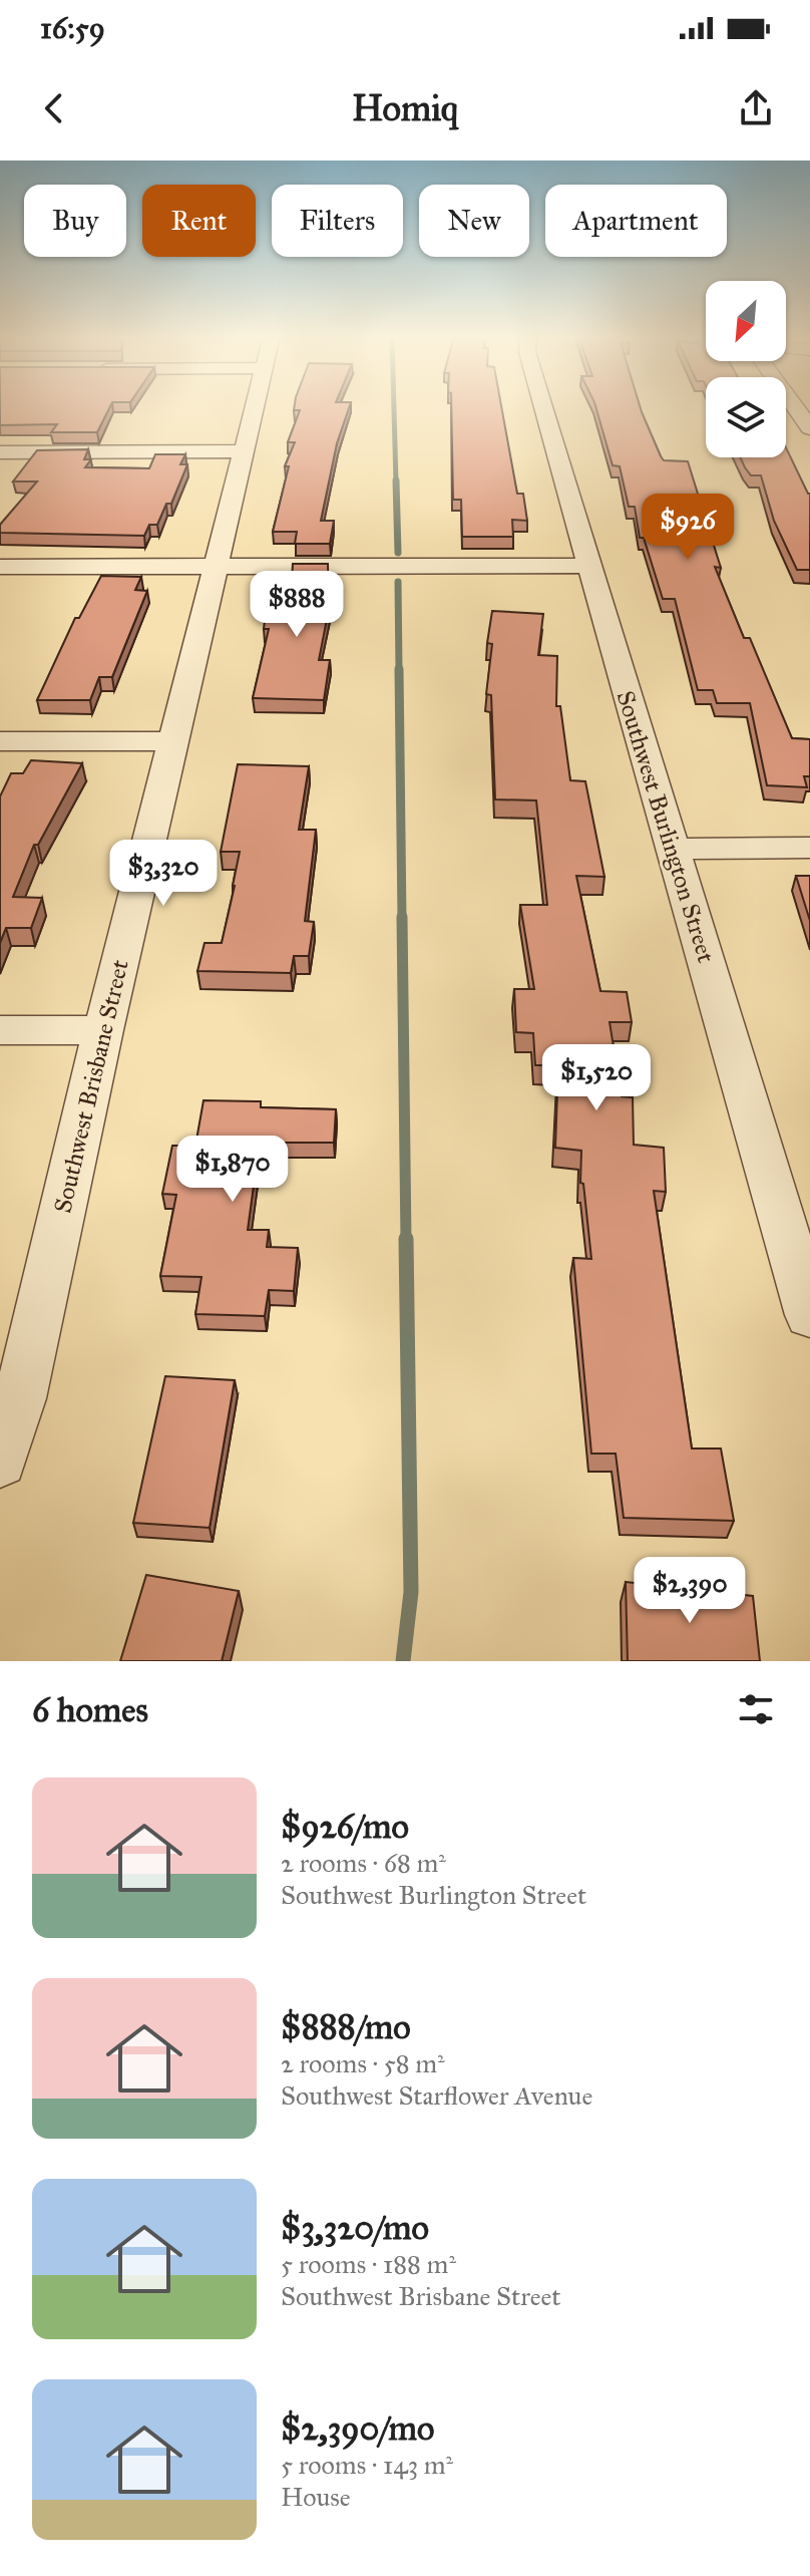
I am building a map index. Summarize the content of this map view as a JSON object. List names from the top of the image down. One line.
{"streets":{"street":["Southwest Burlington Street","Southwest Brisbane Street"]},"north":"bottom left","page":{"status":"16:59","header":"Homiq","chip":["Buy","Rent","Filters","New","Apartment"],"price":["$926","$888","$3,320","$1,520","$1,870","$2,390"],"heading":"6 homes","list":[{"name":"$926/mo","note":"2 rooms · 68 m² · Southwest Burlington Street"},{"name":"$888/mo","note":"2 rooms · 58 m² · Southwest Starflower Avenue"},{"name":"$3,320/mo","note":"5 rooms · 188 m² · Southwest Brisbane Street"},{"name":"$2,390/mo","note":"5 rooms · 143 m² · House"}]}}
